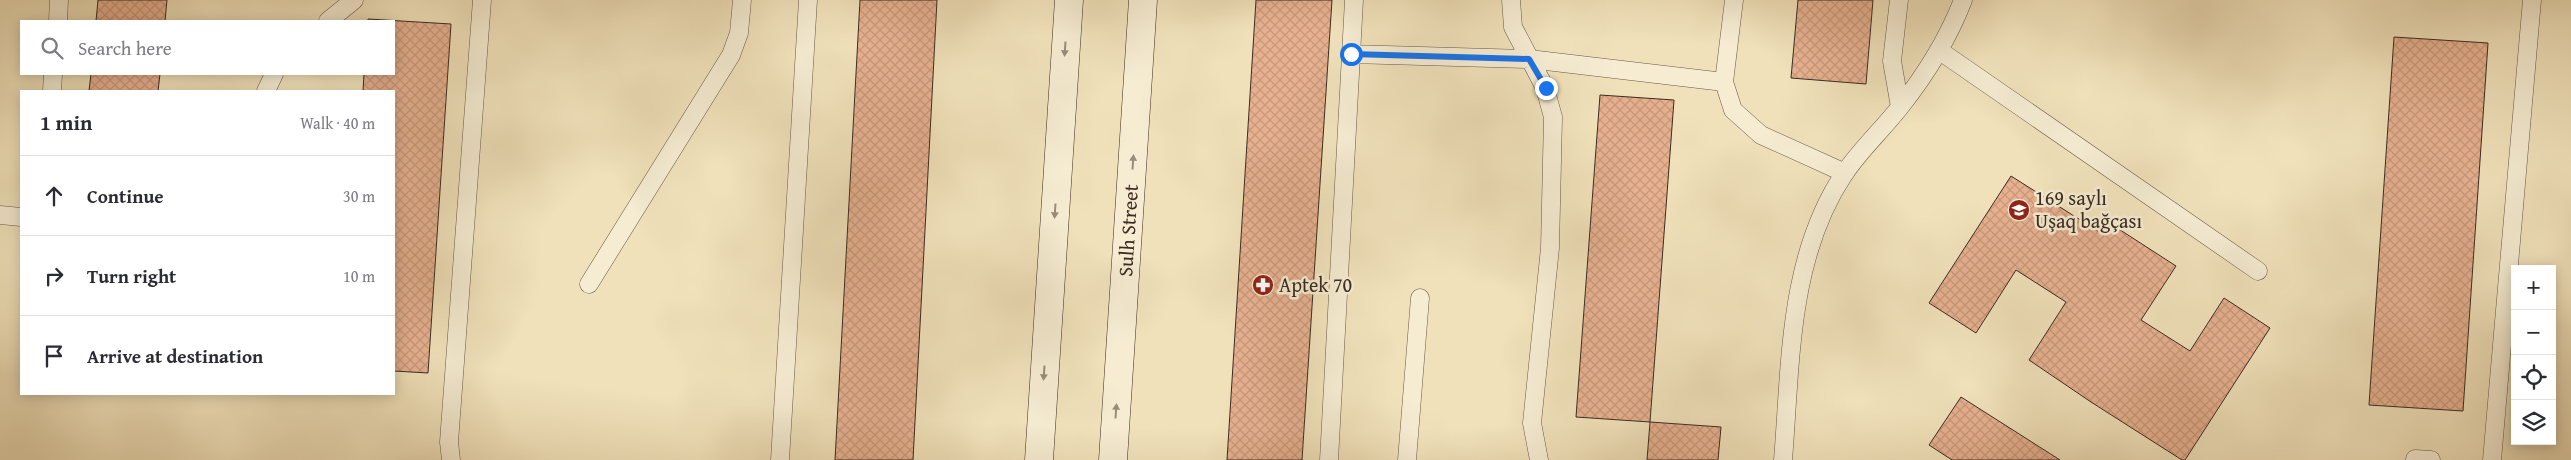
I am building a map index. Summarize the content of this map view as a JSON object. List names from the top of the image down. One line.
{"streets":{"main road":["Sulh Street"]},"places":{"school or university":["169 saylı Uşaq bağçası"],"pharmacy":["Aptek 70"]},"page":{"search":"Search here","heading":["1 min","Walk · 40 m"],"list":[["Continue","30 m"],["Turn right","10 m"],"Arrive at destination"],"map_buttons":["+","−"]}}
